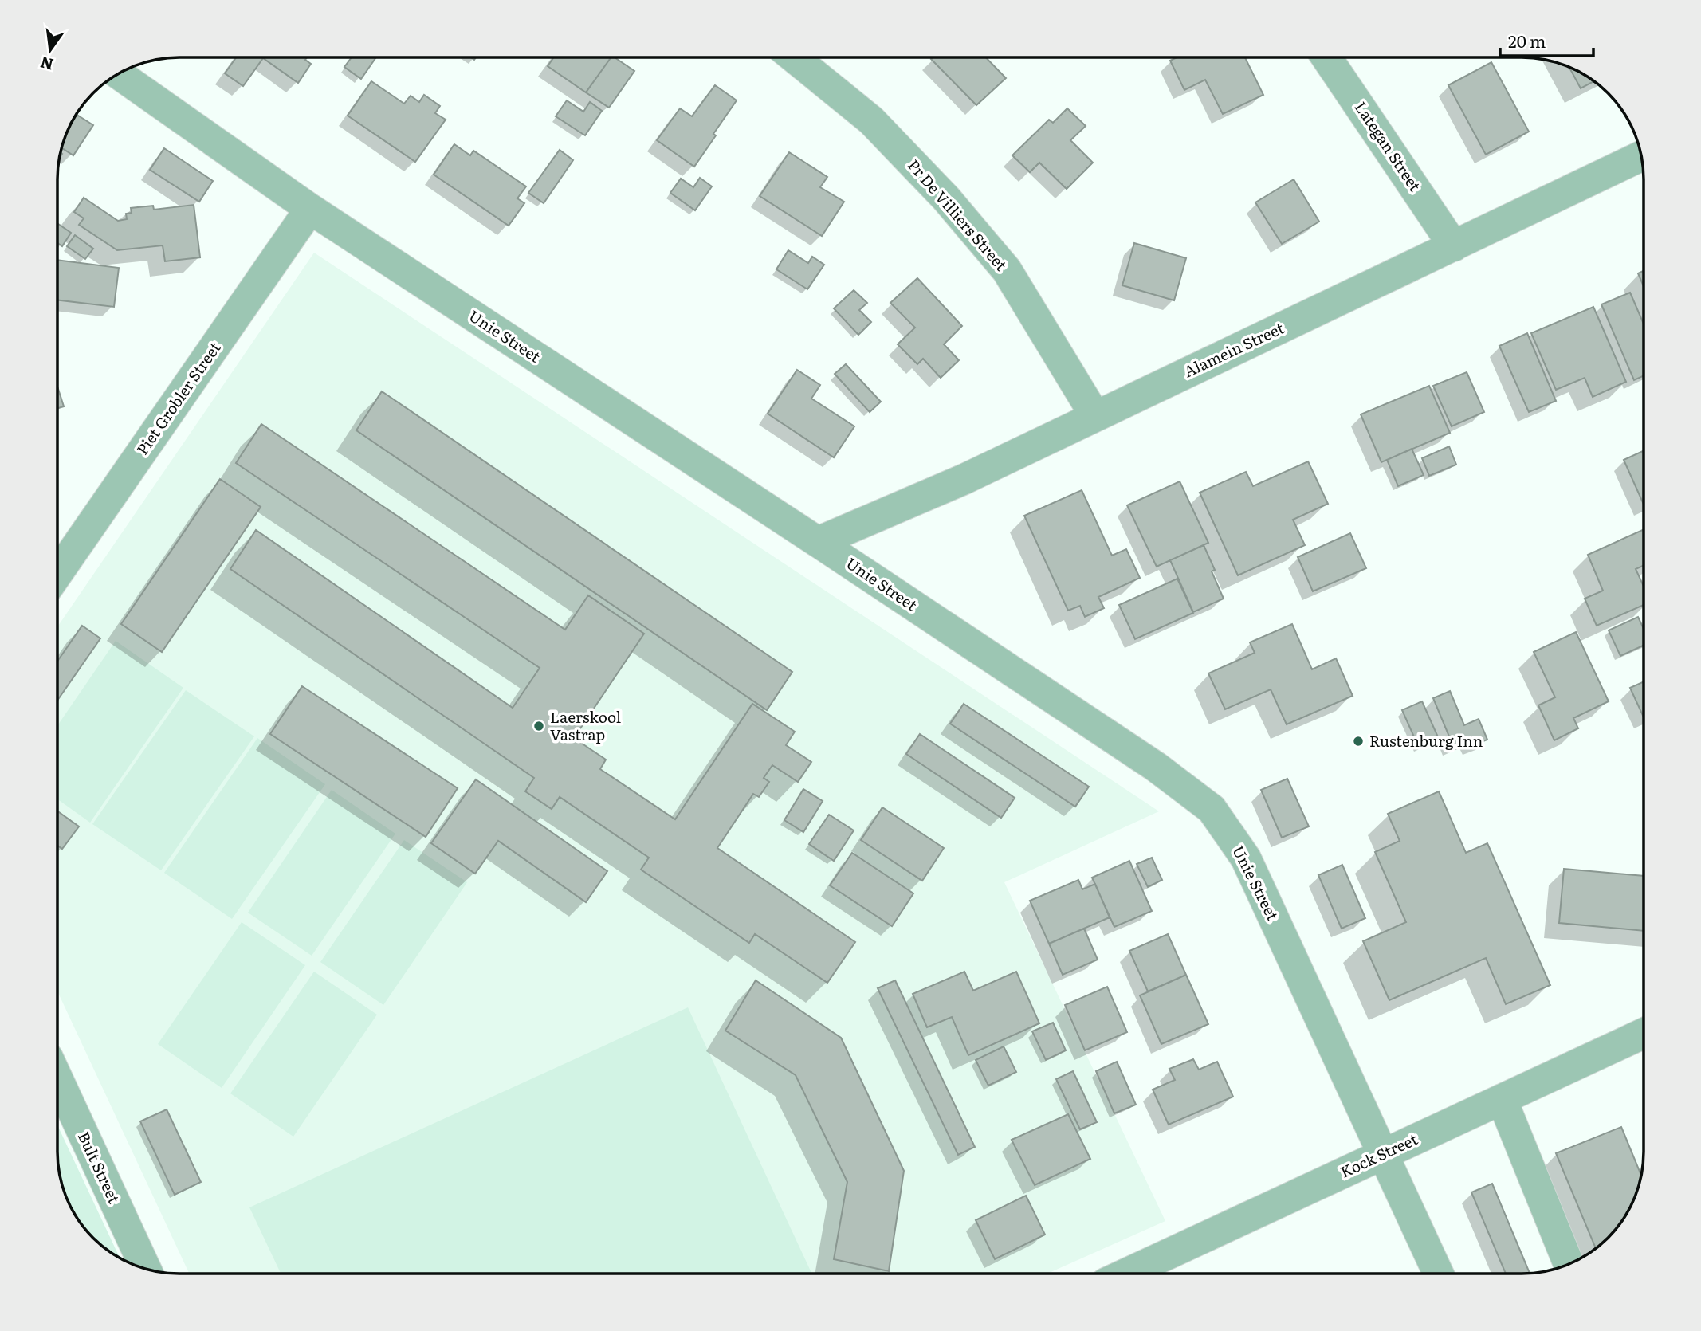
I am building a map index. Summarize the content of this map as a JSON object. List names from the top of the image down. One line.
{"streets":{"street":["Lategan Street","Pr De Villiers Street","Unie Street","Alamein Street","Piet Grobler Street","Kock Street","Bult Street"]},"crossings":[["Lategan Street","Alamein Street"],["Pr De Villiers Street","Alamein Street"],["Unie Street","Alamein Street"],["Unie Street","Piet Grobler Street"],["Unie Street","Kock Street"]],"places":["Laerskool Vastrap","Rustenburg Inn"],"scale_bar":"20 m","north":"bottom"}
